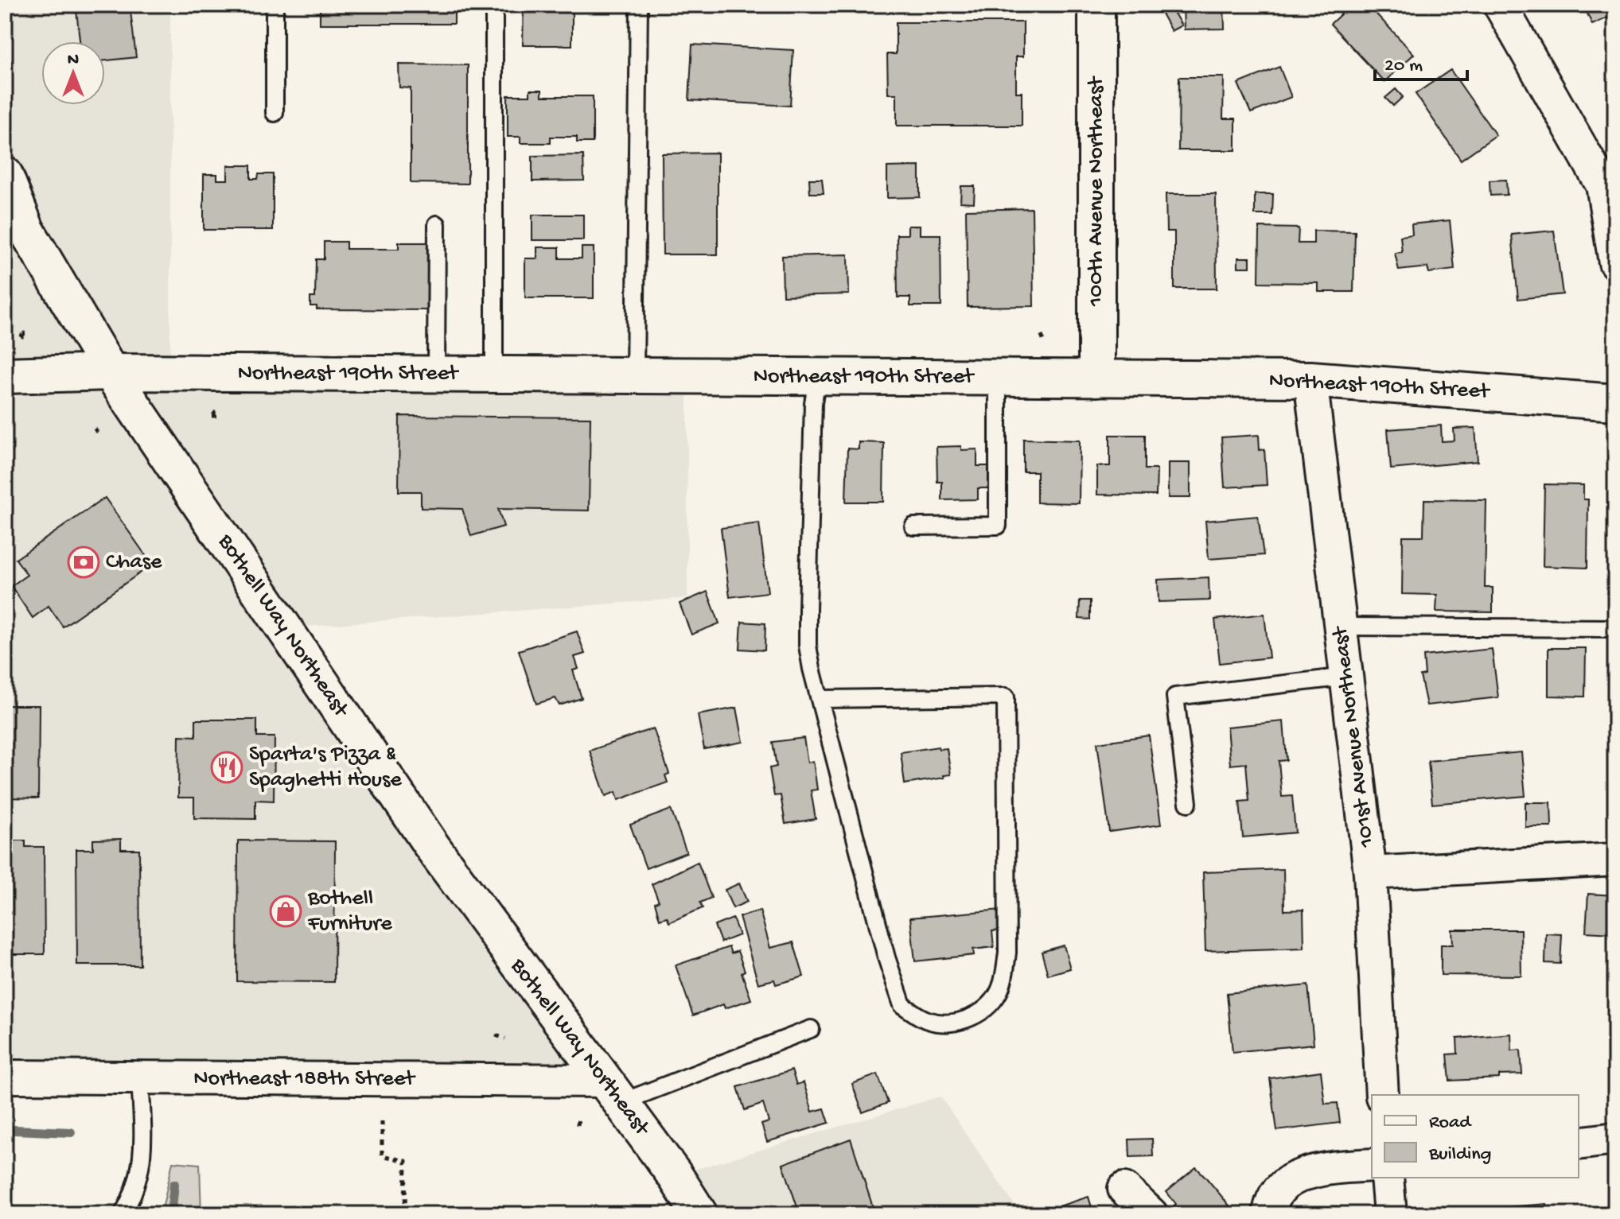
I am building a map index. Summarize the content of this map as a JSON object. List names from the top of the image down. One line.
{"streets":{"street":["100th Avenue Northeast","Northeast 190th Street","Bothell Way Northeast","101st Avenue Northeast","Northeast 188th Street"]},"crossings":[["100th Avenue Northeast","Northeast 190th Street"],["Northeast 190th Street","Bothell Way Northeast"],["Northeast 190th Street","101st Avenue Northeast"],["Bothell Way Northeast","Northeast 188th Street"]],"places":{"bank":["Chase"],"restaurant":["Sparta's Pizza & Spaghetti House"],"shop":["Bothell Furniture"]},"legend":["Road","Building"],"scale_bar":"20 m","north":"top"}
